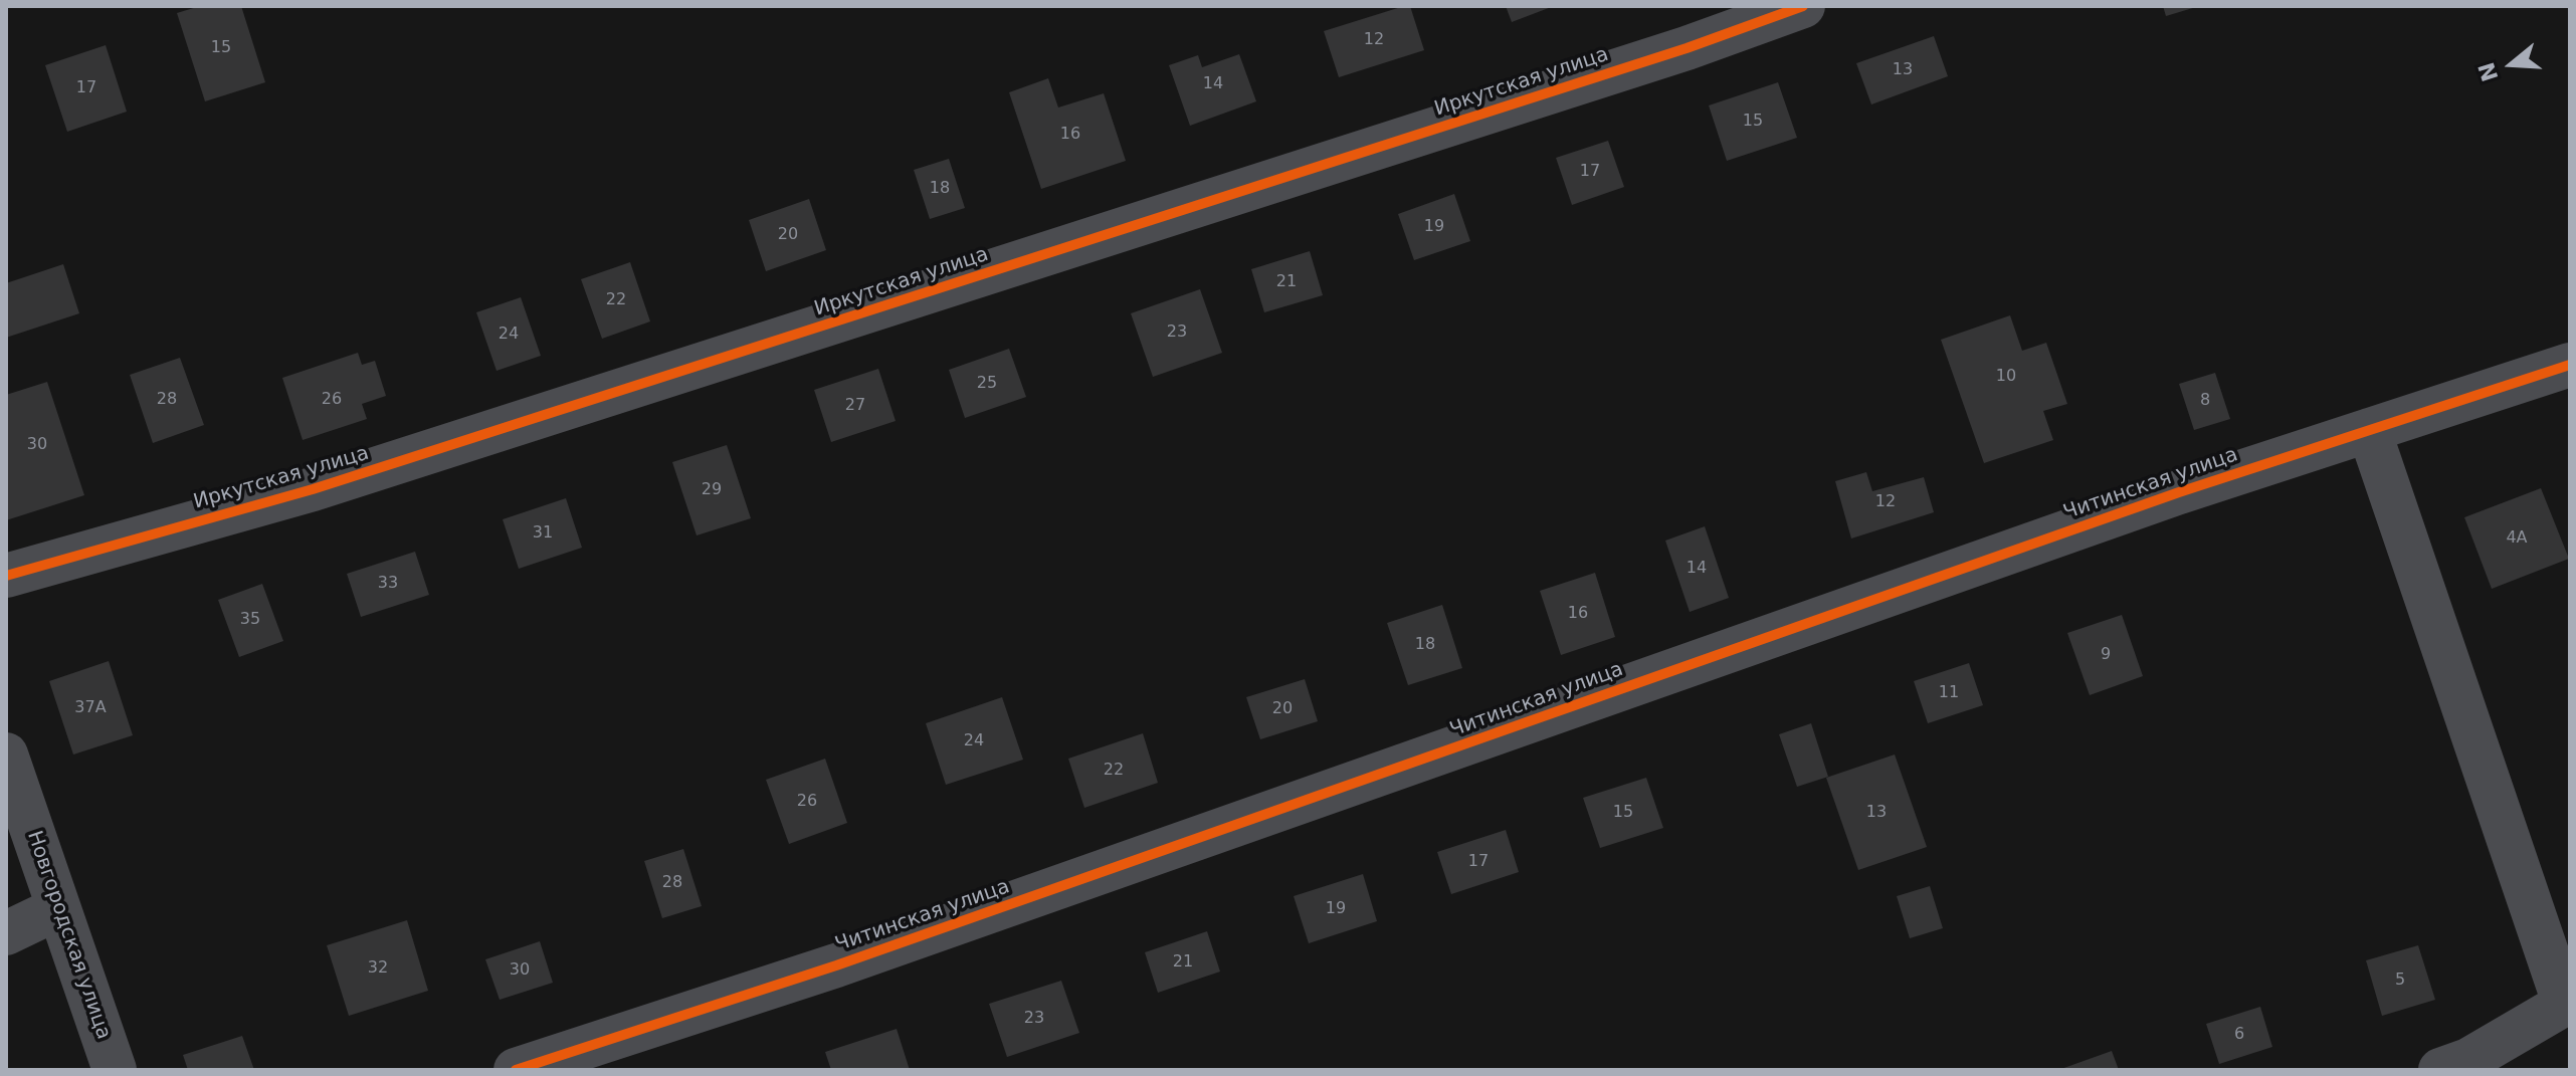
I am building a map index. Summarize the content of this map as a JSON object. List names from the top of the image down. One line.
{"streets":{"street":["Иркутская улица","Читинская улица","Новгородская улица"]},"house_numbers":["12","15","13","14","17","15","16","17","18","19","20","21","22","23","24","10","25","28","26","8","27","30","29","12","31","4А","14","33","16","35","18","9","11","37А","20","24","22","26","15","13","17","28","19","21","32","30","5","23","6"],"north":"left"}
